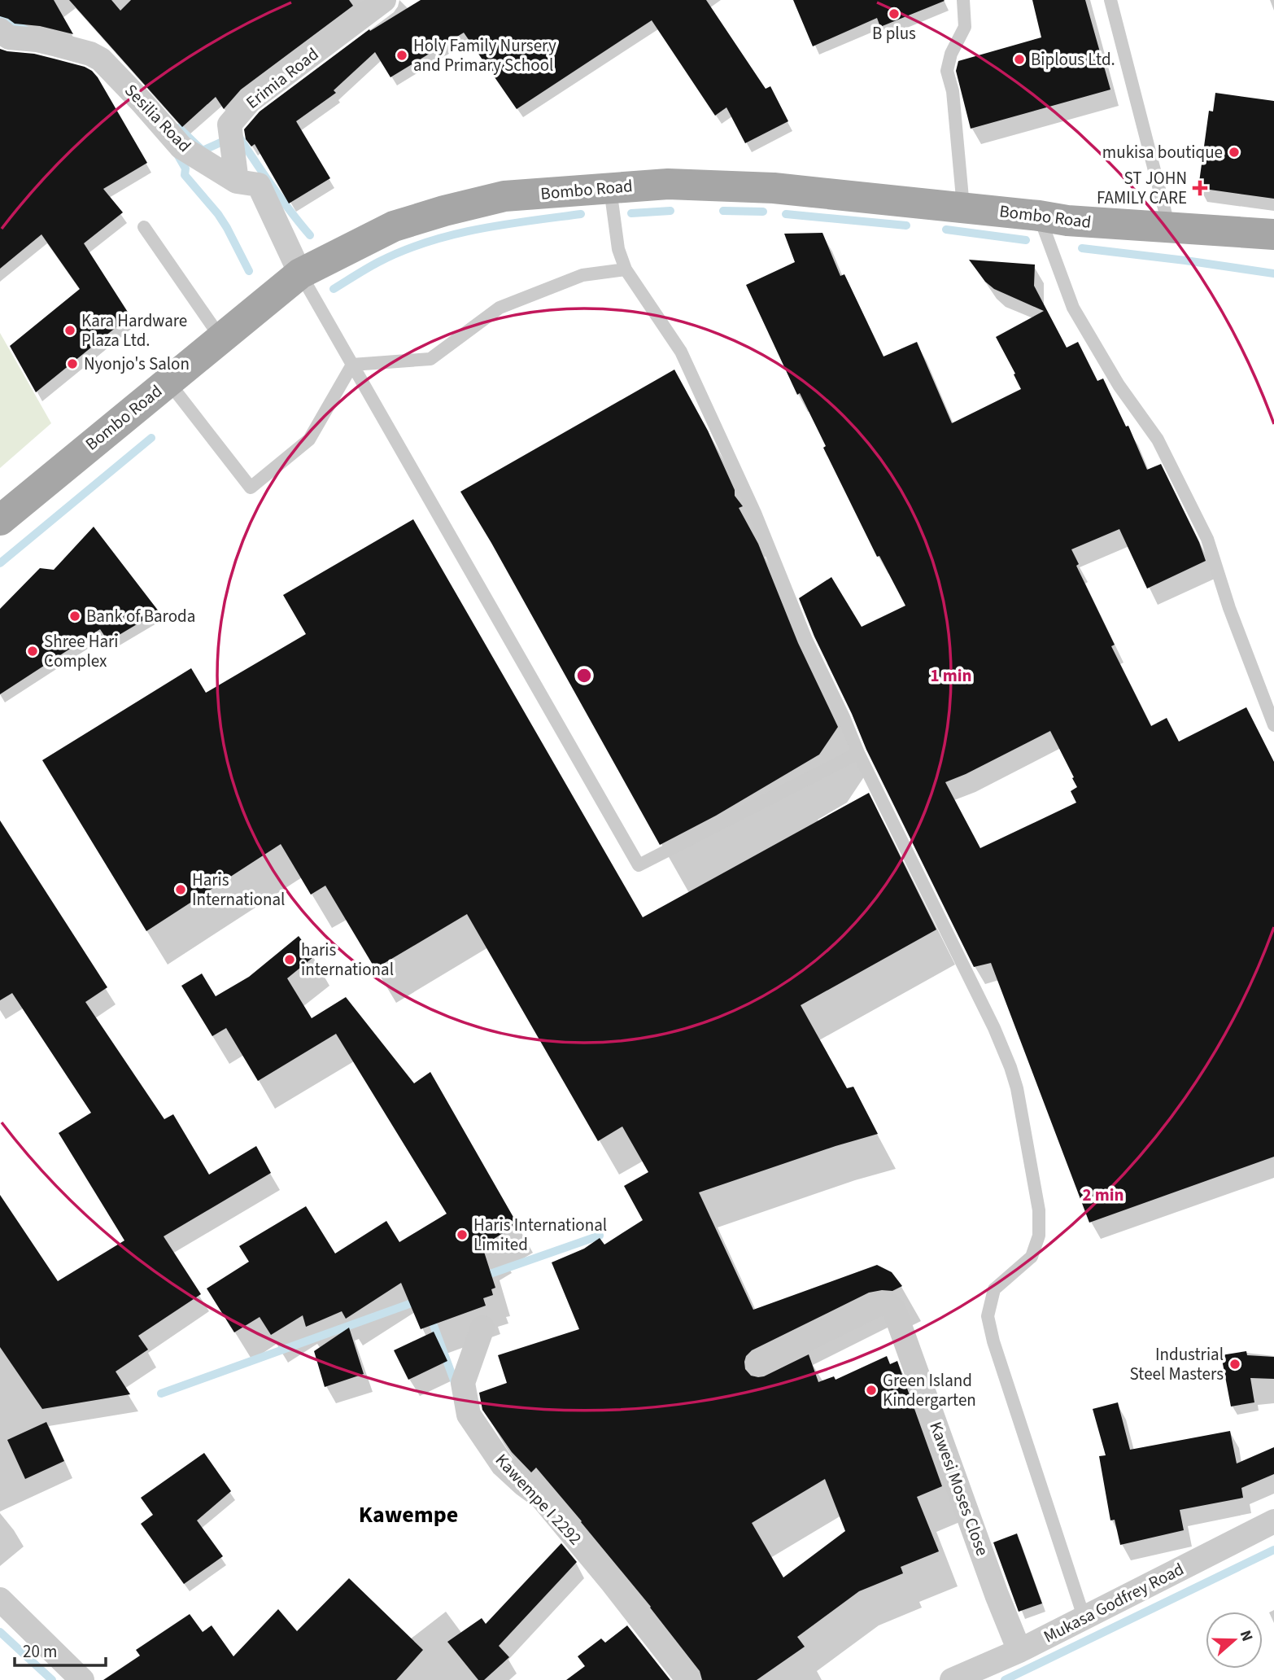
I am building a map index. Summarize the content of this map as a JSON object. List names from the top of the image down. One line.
{"streets":{"main road":["Bombo Road"],"street":["Erimia Road","Sesilia Road","Kawesi Moses Close","Kawempe I 2292","Mukasa Godfrey Road"]},"crossings":[["Erimia Road","Sesilia Road"],["Sesilia Road","Bombo Road"],["Kawesi Moses Close","Mukasa Godfrey Road"]],"districts":["Kawempe"],"places":{"other":["B plus","Holy Family Nursery and Primary School","Biplous Ltd.","mukisa boutique","Kara Hardware Plaza Ltd.","Nyonjo's Salon","Bank of Baroda","Shree Hari Complex","Haris International","haris international","Haris International Limited","Industrial Steel Masters","Green Island Kindergarten"],"health":["ST JOHN FAMILY CARE"]},"scale_bar":"20 m","north":"right","rings":["1 min","2 min"]}
